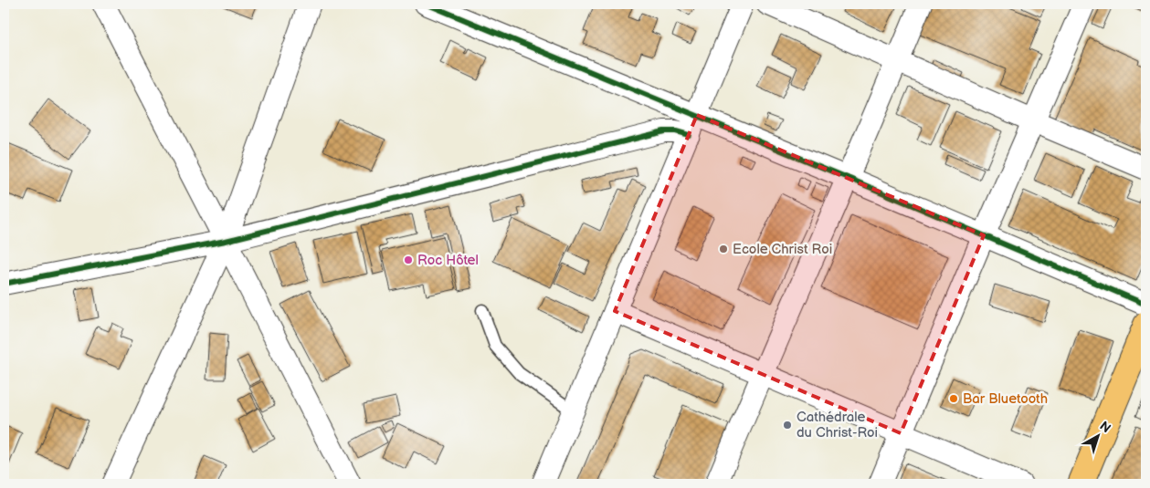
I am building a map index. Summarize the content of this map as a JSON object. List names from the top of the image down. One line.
{"places":["Ecole Christ Roi","Roc Hôtel","Bar Bluetooth","Cathédrale du Christ-Roi"],"north":"top right"}
